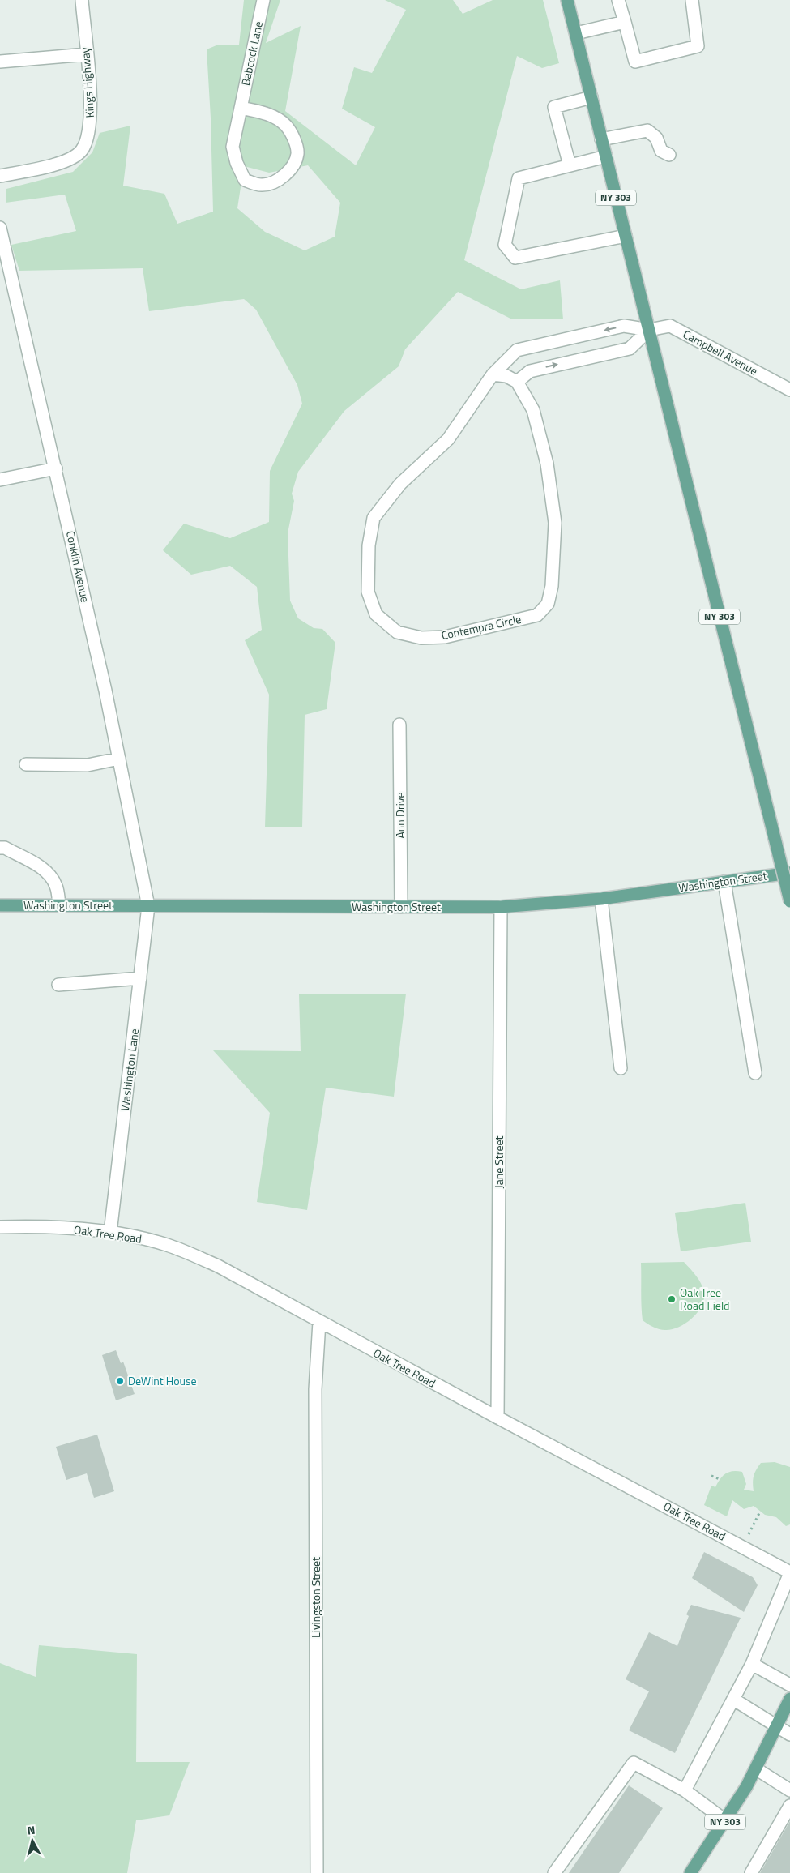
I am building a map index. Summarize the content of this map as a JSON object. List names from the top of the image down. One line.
{"streets":{"main road":["NY 303","Washington Street"],"street":["Babcock Lane","Kings Highway","Campbell Avenue","Conklin Avenue","Contempra Circle","Ann Drive","Washington Lane","Jane Street","Oak Tree Road","Livingston Street"]},"crossings":[["NY 303","Campbell Avenue"],["NY 303","Contempra Circle"],["Campbell Avenue","Contempra Circle"],["Conklin Avenue","Washington Street"],["Conklin Avenue","Washington Lane"],["Ann Drive","Washington Street"],["Washington Street","Washington Lane"],["Washington Street","Jane Street"],["Washington Lane","Oak Tree Road"],["Jane Street","Oak Tree Road"],["Oak Tree Road","Livingston Street"]],"places":["Oak Tree Road Field","DeWint House"],"north":"top"}
